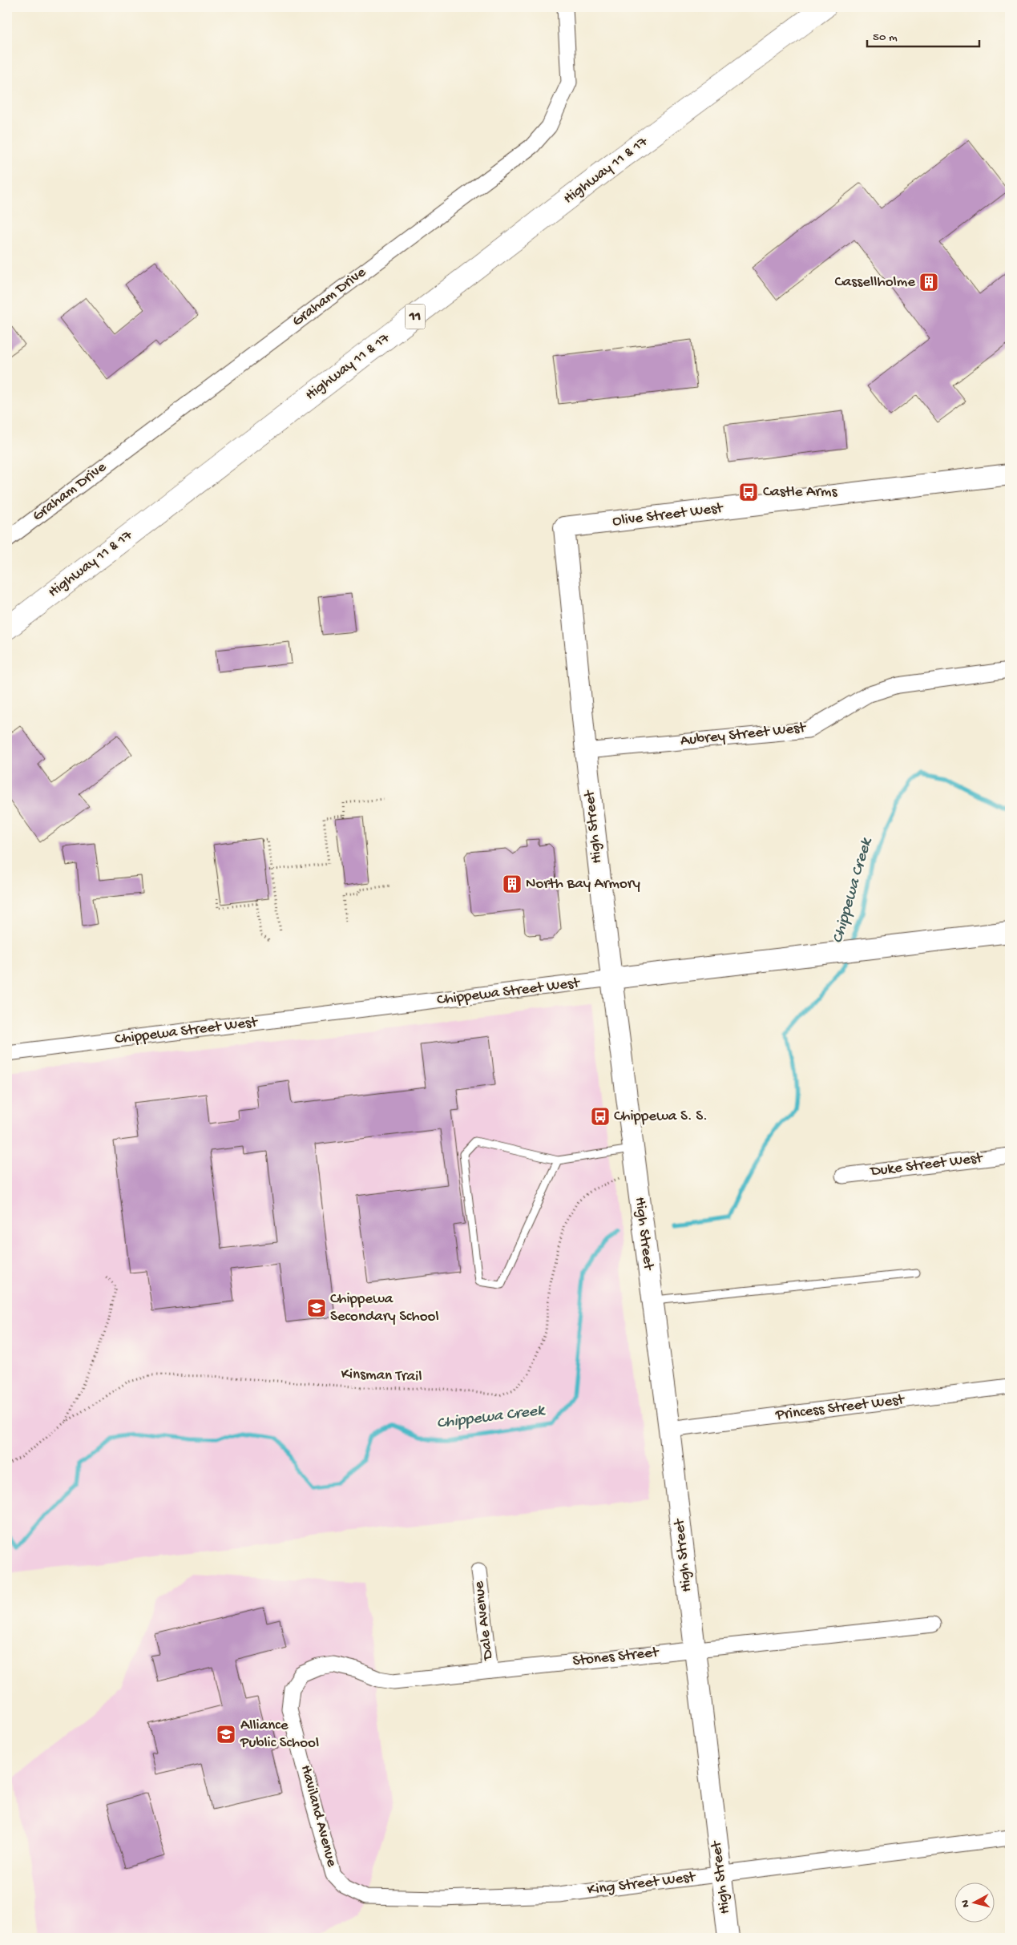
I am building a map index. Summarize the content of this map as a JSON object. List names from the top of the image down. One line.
{"streets":{"highway":["Highway 11 & 17","11"],"street":["Graham Drive","Olive Street West","Aubrey Street West","High Street","Chippewa Street West","Duke Street West","Princess Street West","Dale Avenue","Stones Street","Haviland Avenue","King Street West"],"path":["Kinsman Trail"]},"crossings":[["Olive Street West","High Street"],["Aubrey Street West","High Street"],["High Street","Chippewa Street West"],["High Street","Kinsman Trail"],["High Street","Princess Street West"],["High Street","Stones Street"],["High Street","King Street West"],["Dale Avenue","Stones Street"],["Stones Street","Haviland Avenue"],["Haviland Avenue","King Street West"]],"water":["Chippewa Creek"],"places":{"building":["Cassellholme","North Bay Armory"],"bus stop":["Castle Arms","Chippewa S. S."],"school or university":["Chippewa Secondary School","Alliance Public School"]},"scale_bar":"50 m","north":"left"}
